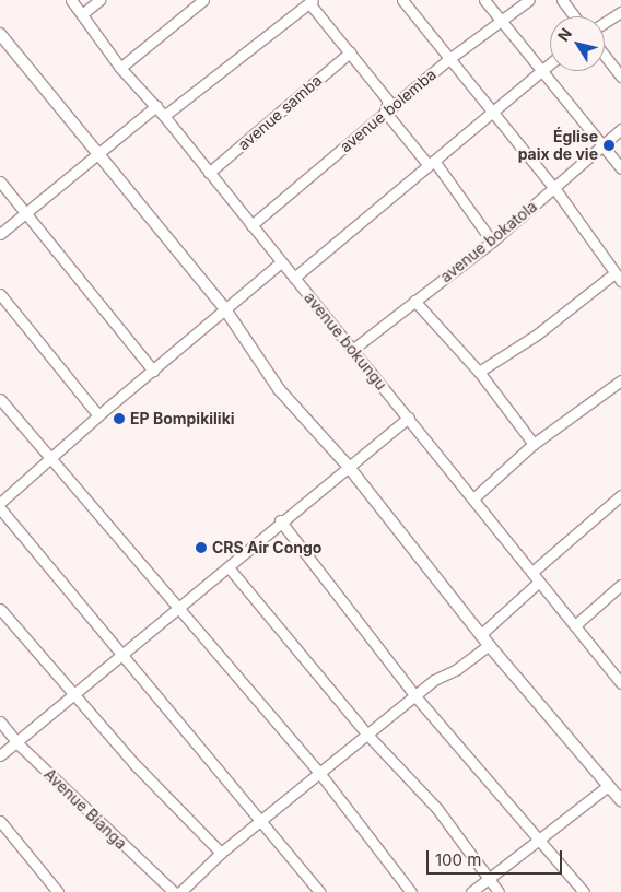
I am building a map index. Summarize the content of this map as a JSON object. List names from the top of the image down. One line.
{"streets":{"street":["avenue bolemba","avenue samba","avenue bokatola","avenue bokungu","Avenue Bianga"]},"crossings":[["avenue bolemba","avenue bokungu"],["avenue samba","avenue bokungu"],["avenue bokatola","avenue bokungu"]],"places":["Église paix de vie","EP Bompikiliki","CRS Air Congo"],"scale_bar":"100 m","north":"top left"}
